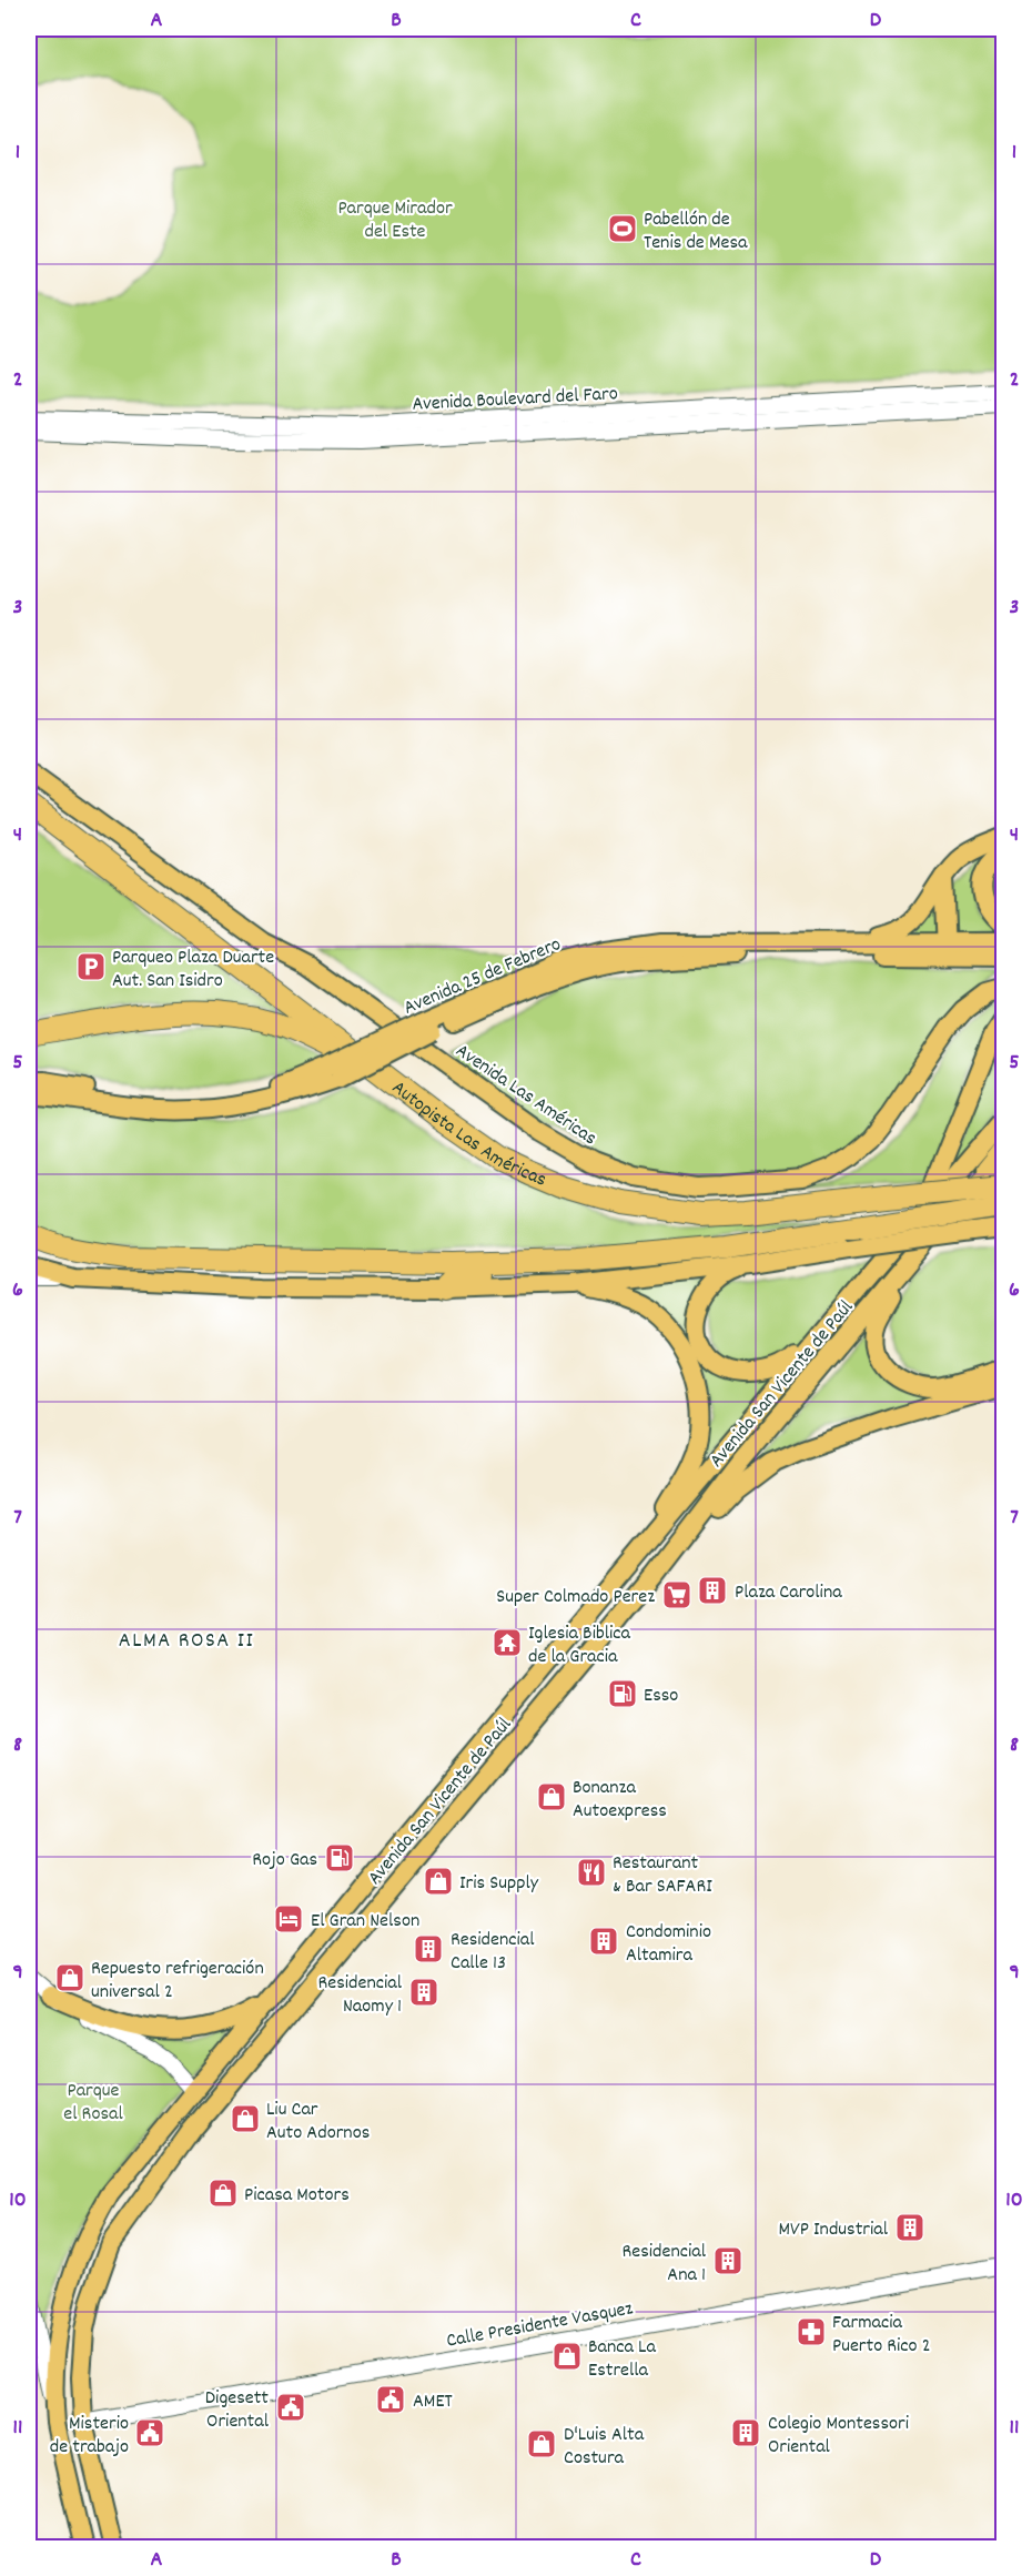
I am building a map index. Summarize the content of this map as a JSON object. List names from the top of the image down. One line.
{"streets":{"highway":["Autopista Las Américas"],"main road":["Avenida 25 de Febrero","Avenida Las Américas","Avenida San Vicente de Paúl"],"street":["Avenida Boulevard del Faro","Calle Presidente Vasquez"]},"crossings":[["Avenida San Vicente de Paúl","Calle Presidente Vasquez"]],"districts":["ALMA ROSA II"],"parks":["Parque Mirador del Este","Parque el Rosal"],"places":{"sports":["Pabellón de Tenis de Mesa"],"parking":["Parqueo Plaza Duarte Aut. San Isidro"],"building":["Plaza Carolina","Condominio Altamira","Residencial Calle 13","Residencial Naomy 1","MVP Industrial","Residencial Ana 1","Colegio Montessori Oriental"],"supermarket":["Super Colmado Perez"],"temple":["Iglesia Biblica de la Gracia"],"fuel station":["Esso","Rojo Gas"],"shop":["Bonanza Autoexpress","Iris Supply","Repuesto refrigeración universal 2","Liu Car Auto Adornos","Picasa Motors","Banca La Estrella","D'Luis Alta Costura"],"restaurant":["Restaurant & Bar SAFARI"],"hotel":["El Gran Nelson"],"pharmacy":["Farmacia Puerto Rico 2"],"public building":["AMET","Digesett Oriental","Misterio de trabajo"]},"grid":{"columns":["A","B","C","D"],"rows":["1","2","3","4","5","6","7","8","9","10","11"]}}
